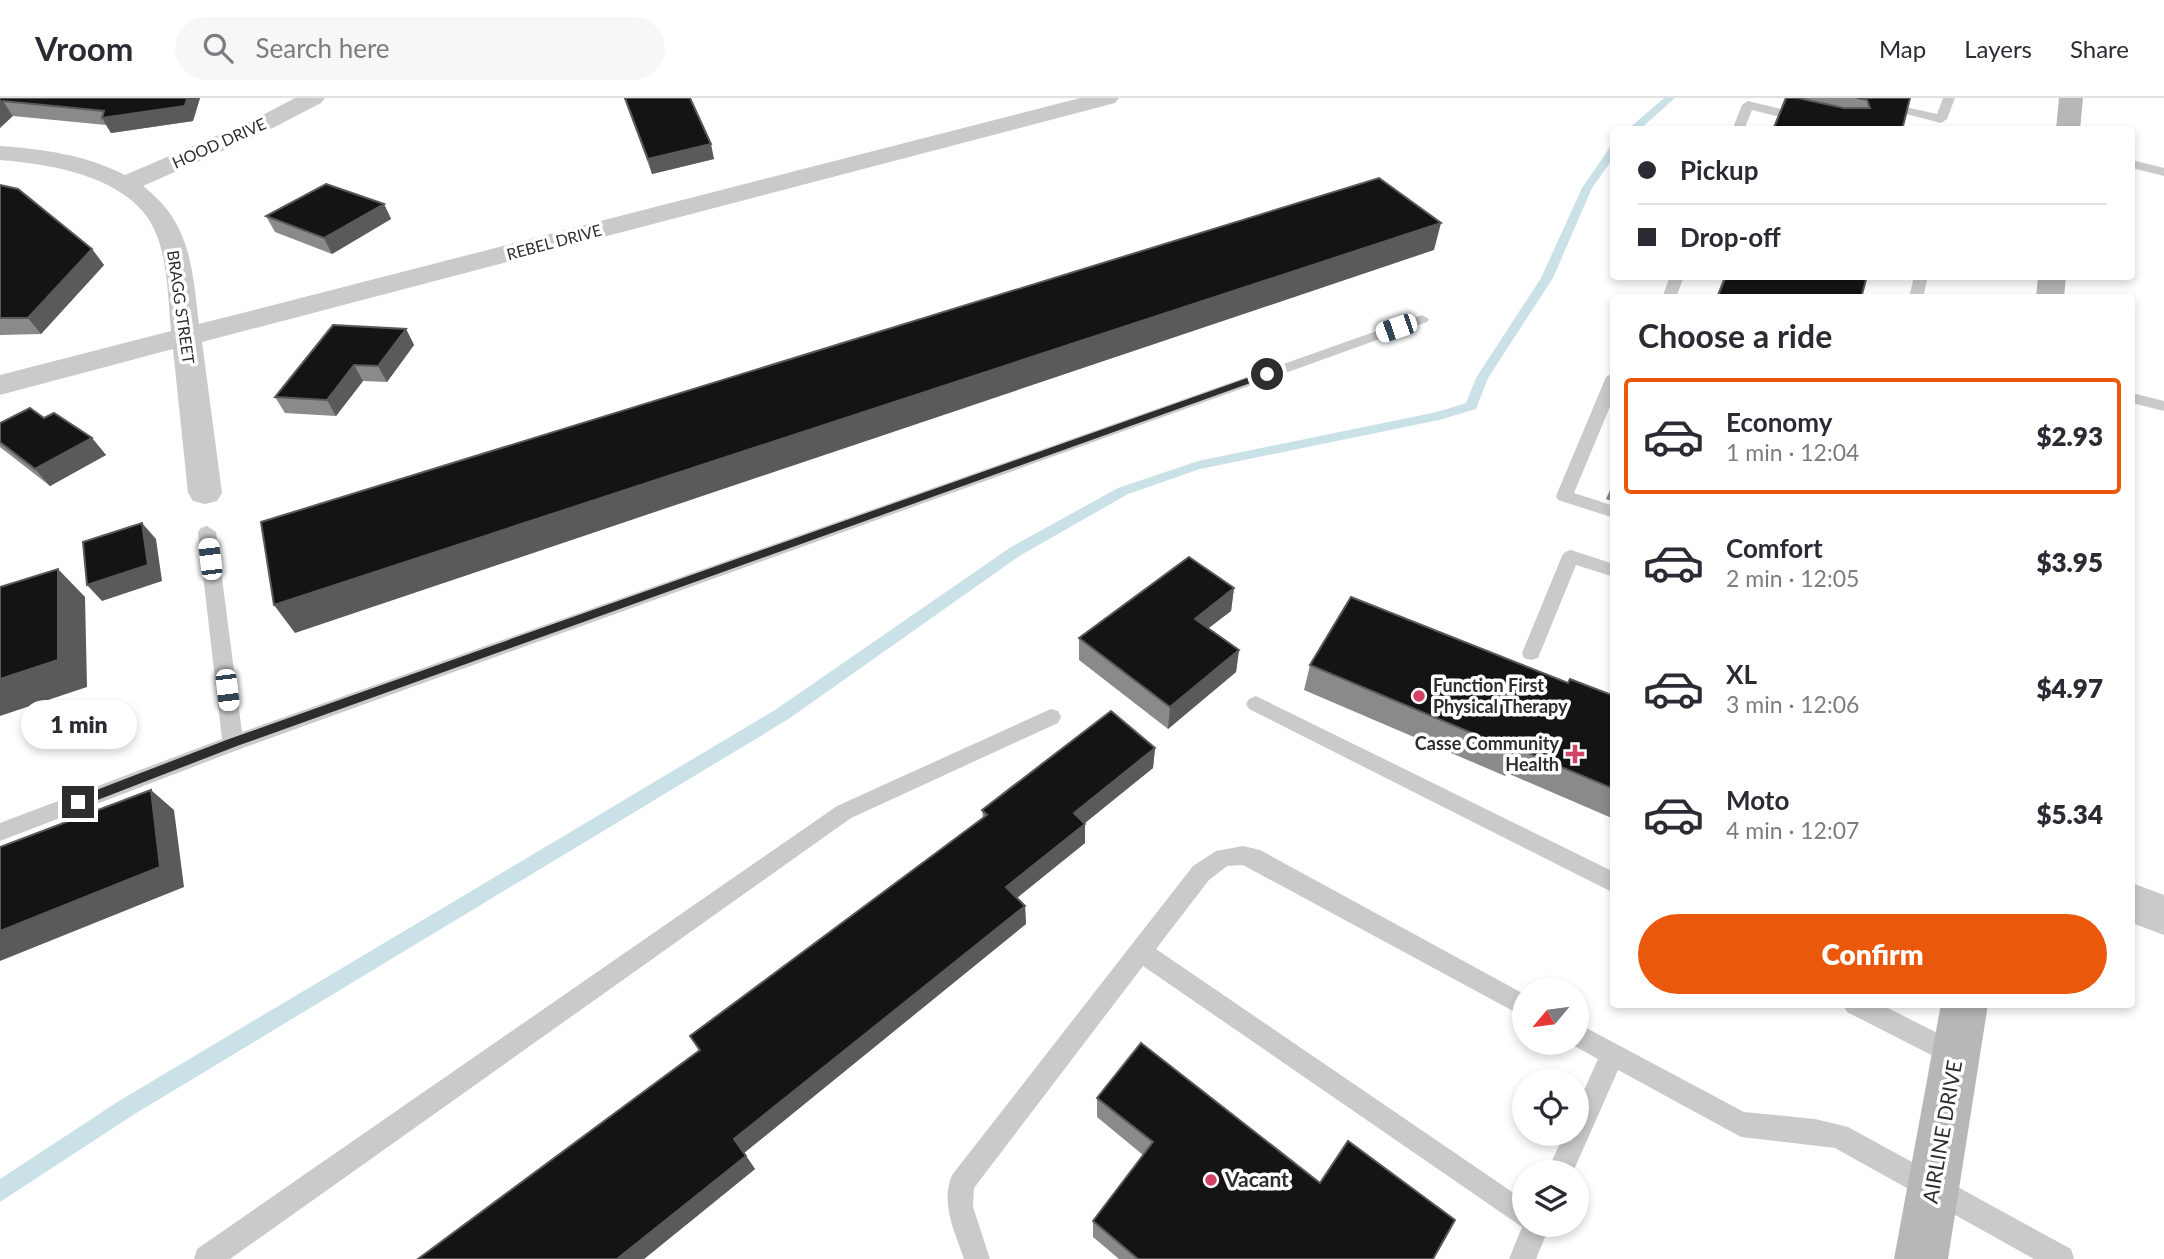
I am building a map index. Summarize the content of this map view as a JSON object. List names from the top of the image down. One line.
{"streets":{"main road":["AIRLINE DRIVE"],"street":["HOOD DRIVE","REBEL DRIVE","BRAGG STREET"]},"crossings":[["HOOD DRIVE","BRAGG STREET"],["REBEL DRIVE","BRAGG STREET"]],"places":{"other":["Function First Physical Therapy","Vacant"],"health":["Casse Community Health"]},"north":"bottom left","page":{"header":"Vroom","search":"Search here","nav":["Map","Layers","Share"],"banner":["Pickup","Drop-off"],"heading":"Choose a ride","list":[{"name":"Economy","note":"1 min · 12:04","value":"$2.93"},{"name":"Comfort","note":"2 min · 12:05","value":"$3.95"},{"name":"XL","note":"3 min · 12:06","value":"$4.97"},{"name":"Moto","note":"4 min · 12:07","value":"$5.34"}],"bubble":"1 min","buttons":"Confirm"}}
